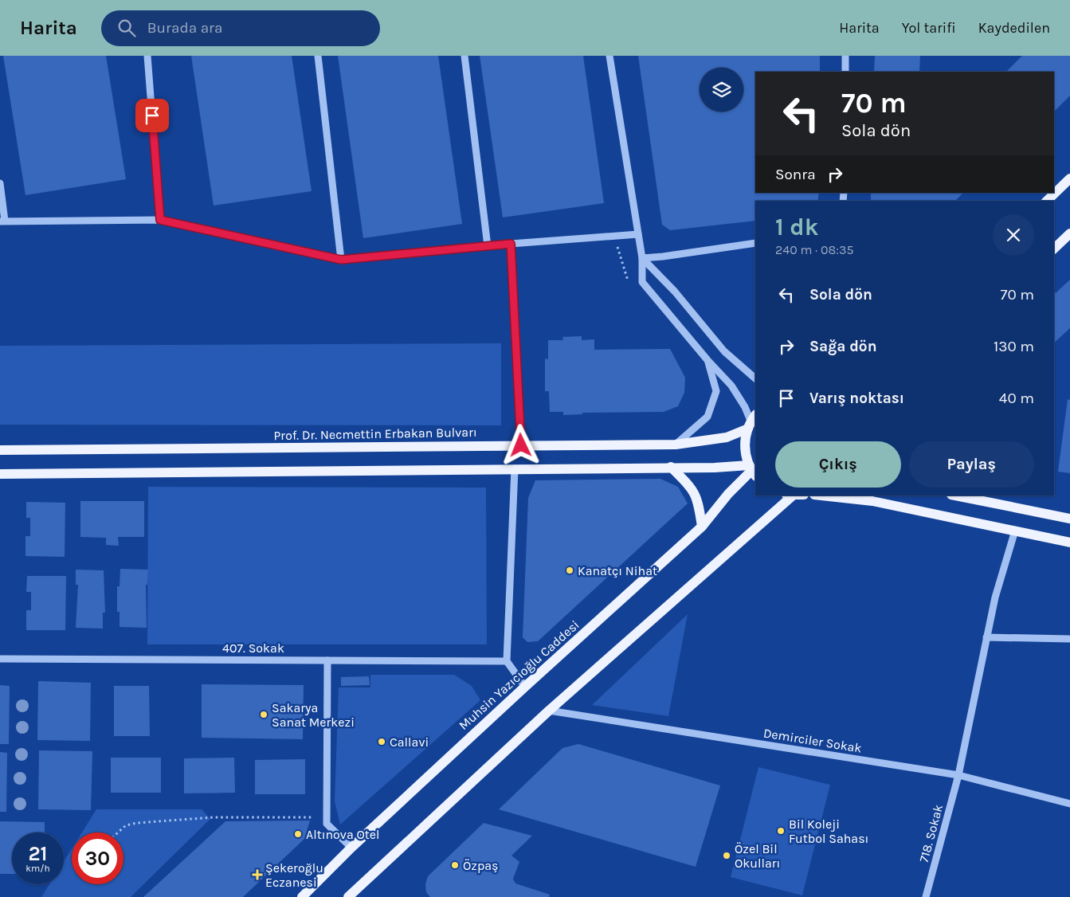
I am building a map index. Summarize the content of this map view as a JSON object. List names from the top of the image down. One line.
{"streets":{"main road":["Prof. Dr. Necmettin Erbakan Bulvarı","Muhsin Yazıcıoğlu Caddesi"],"street":["407. Sokak","Demirciler Sokak","718. Sokak"]},"crossings":[["Demirciler Sokak","718. Sokak"]],"places":{"other":["Kanatçı Nihat","Sakarya Sanat Merkezi","Callavi","Bil Koleji Futbol Sahası","Altınova Otel","Özel Bil Okulları","Özpaş"],"health":["Şekeroğlu Eczanesi"]},"page":{"header":"Harita","search":"Burada ara","nav":["Harita","Yol tarifi","Kaydedilen"],"turn":["70 m","Sola dön"],"then":"Sonra","heading":["1 dk","240 m · 08:35"],"list":[{"name":"Sola dön","value":"70 m"},{"name":"Sağa dön","value":"130 m"},{"name":"Varış noktası","value":"40 m"}],"buttons":["Çıkış","Paylaş"],"speed":"21 km/h","limit":"30"}}
